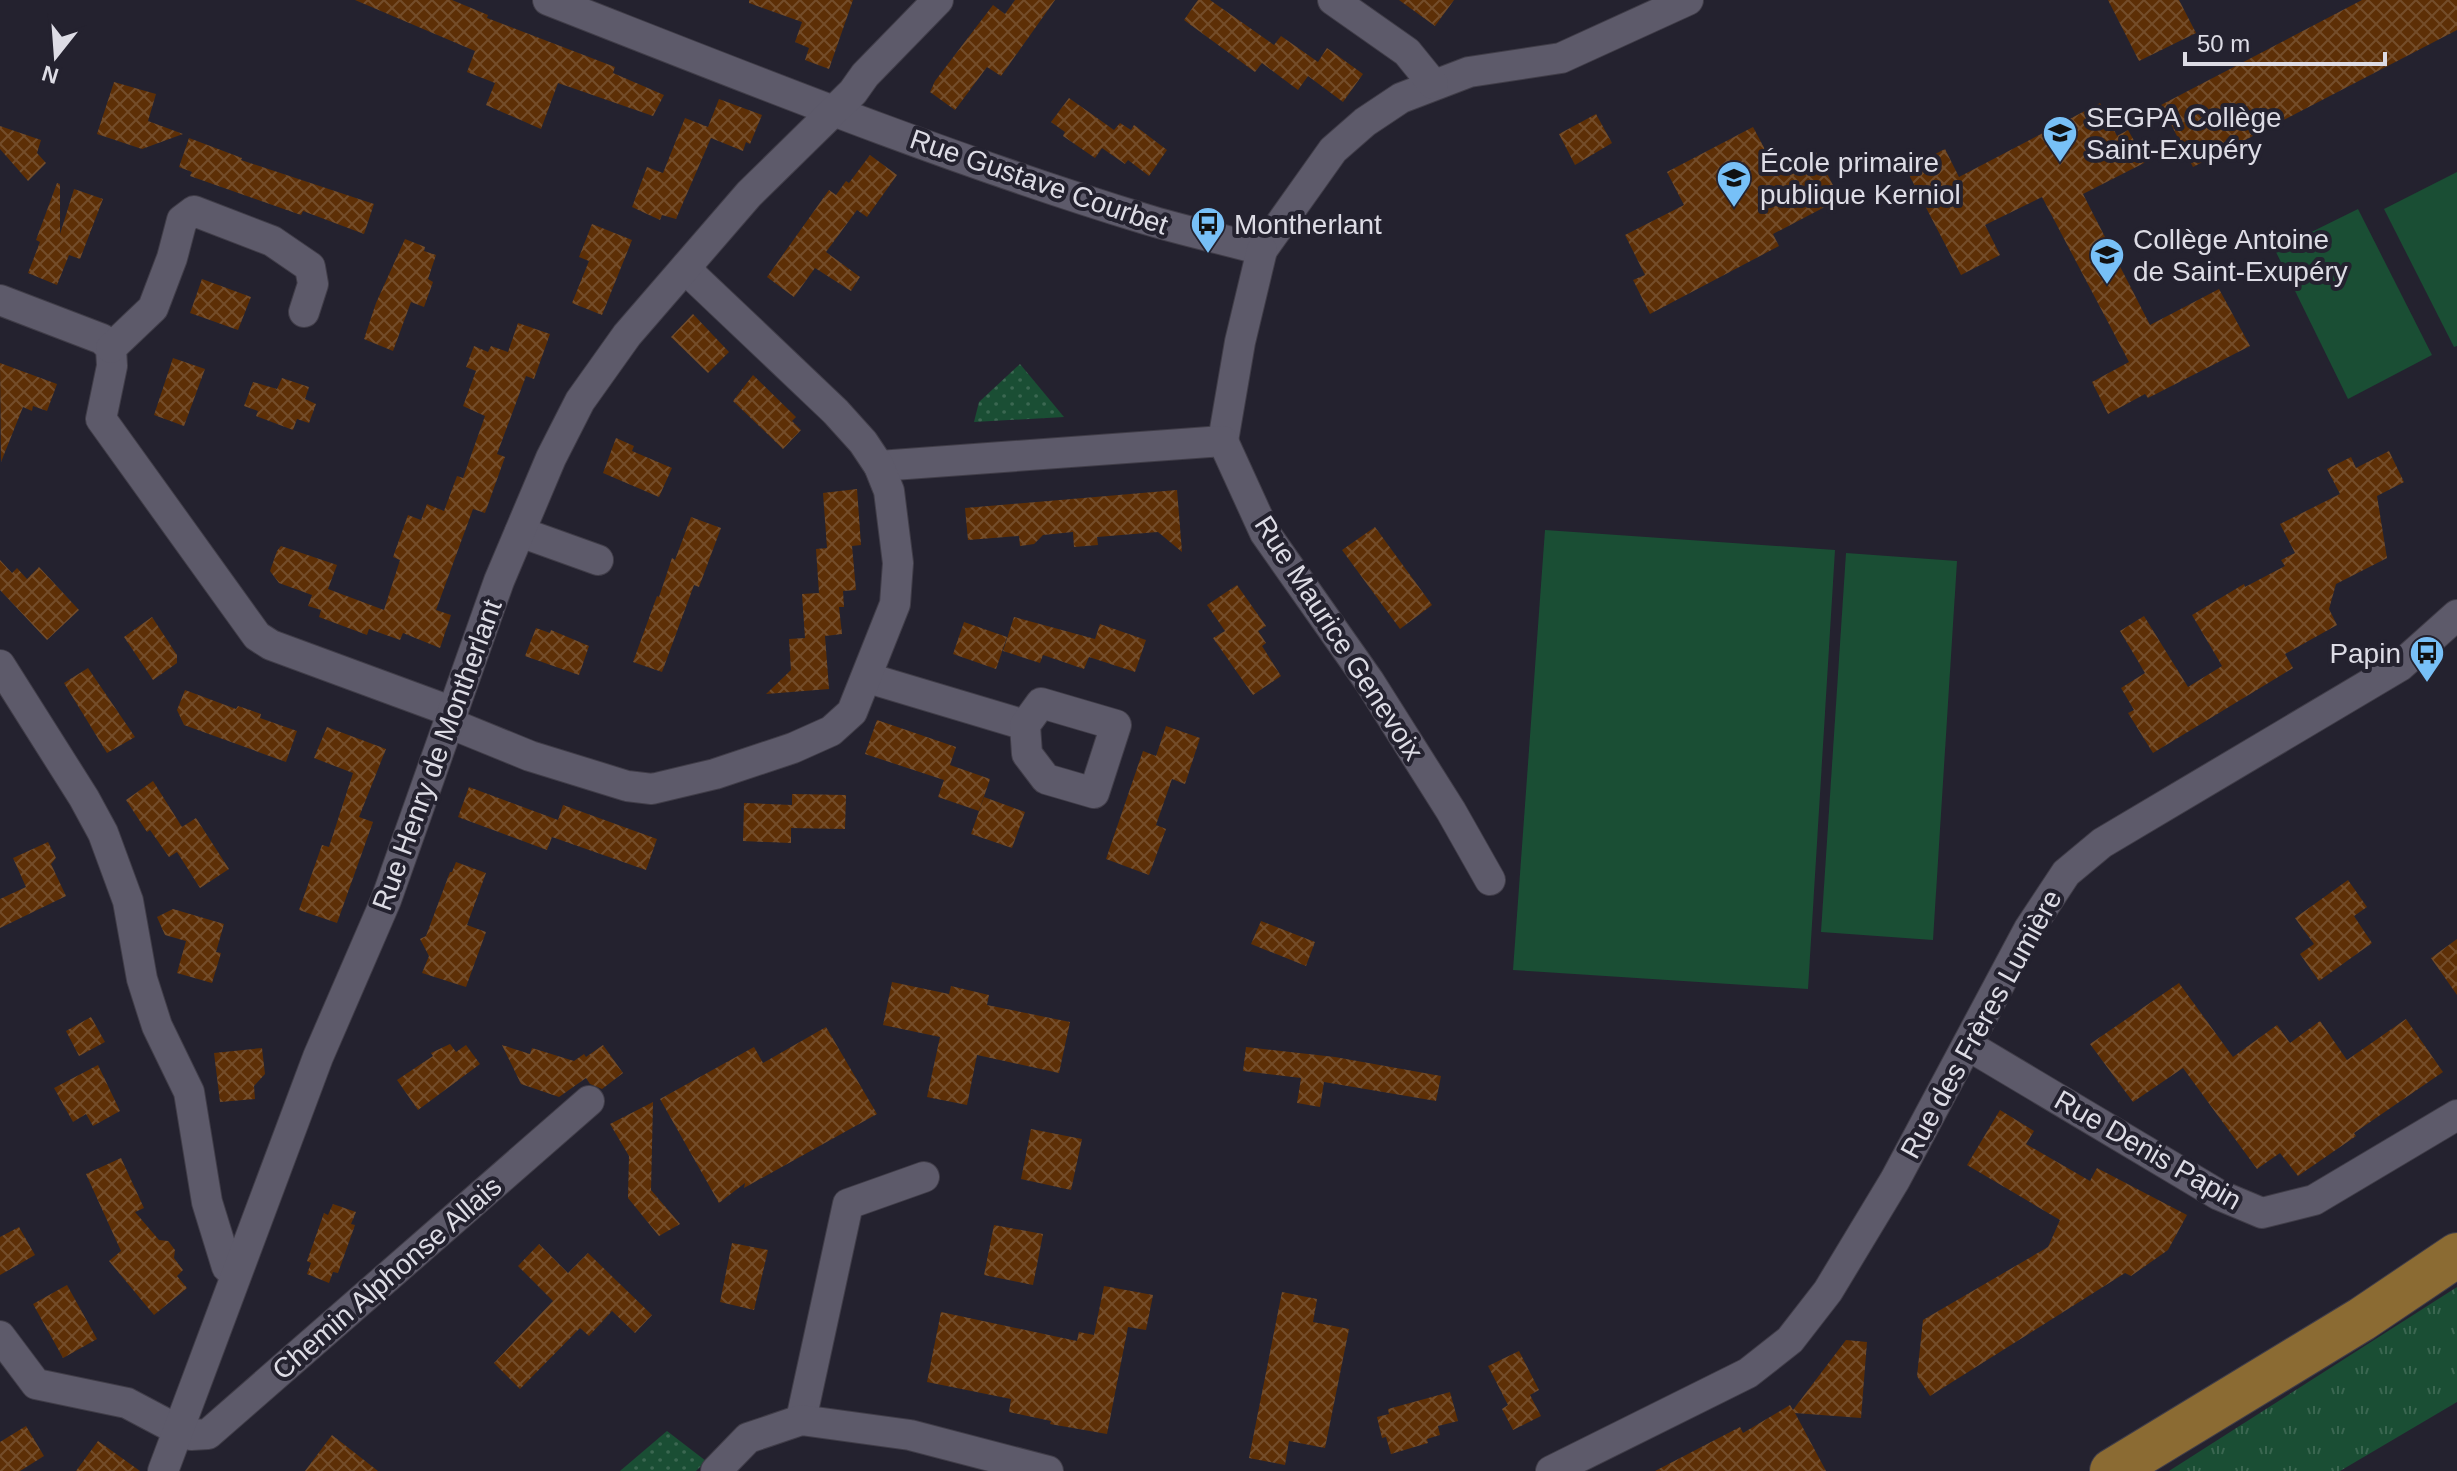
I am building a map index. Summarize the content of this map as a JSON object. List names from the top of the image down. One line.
{"streets":{"street":["Rue Gustave Courbet","Rue Maurice Genevoix","Rue Henry de Montherlant","Rue des Frères Lumière","Rue Denis Papin","Chemin Alphonse Allais"]},"crossings":[["Rue Gustave Courbet","Rue Henry de Montherlant"],["Rue Henry de Montherlant","Chemin Alphonse Allais"],["Rue des Frères Lumière","Rue Denis Papin"]],"places":{"school or university":["SEGPA Collège Saint-Exupéry","École primaire publique Kerniol","Collège Antoine de Saint-Exupéry"],"bus stop":["Montherlant","Papin"]},"scale_bar":"50 m","north":"bottom"}
